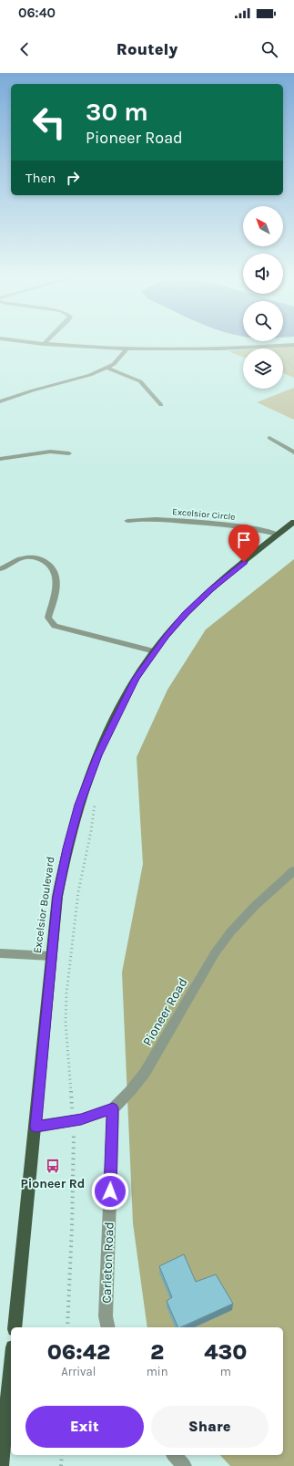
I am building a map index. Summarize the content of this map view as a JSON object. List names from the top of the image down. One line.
{"streets":{"main road":["Excelsior Boulevard"],"street":["Excelsior Circle","Pioneer Road","Carleton Road"]},"crossings":[["Excelsior Circle","Excelsior Boulevard"],["Excelsior Boulevard","Pioneer Road"],["Pioneer Road","Carleton Road"]],"places":{"bus stop":["Pioneer Rd"]},"north":"top left","page":{"status":"06:40","header":"Routely","turn":["30 m","Pioneer Road"],"then":"Then","eta":["06:42","Arrival","2","min","430","m"],"buttons":["Exit","Share"]}}
